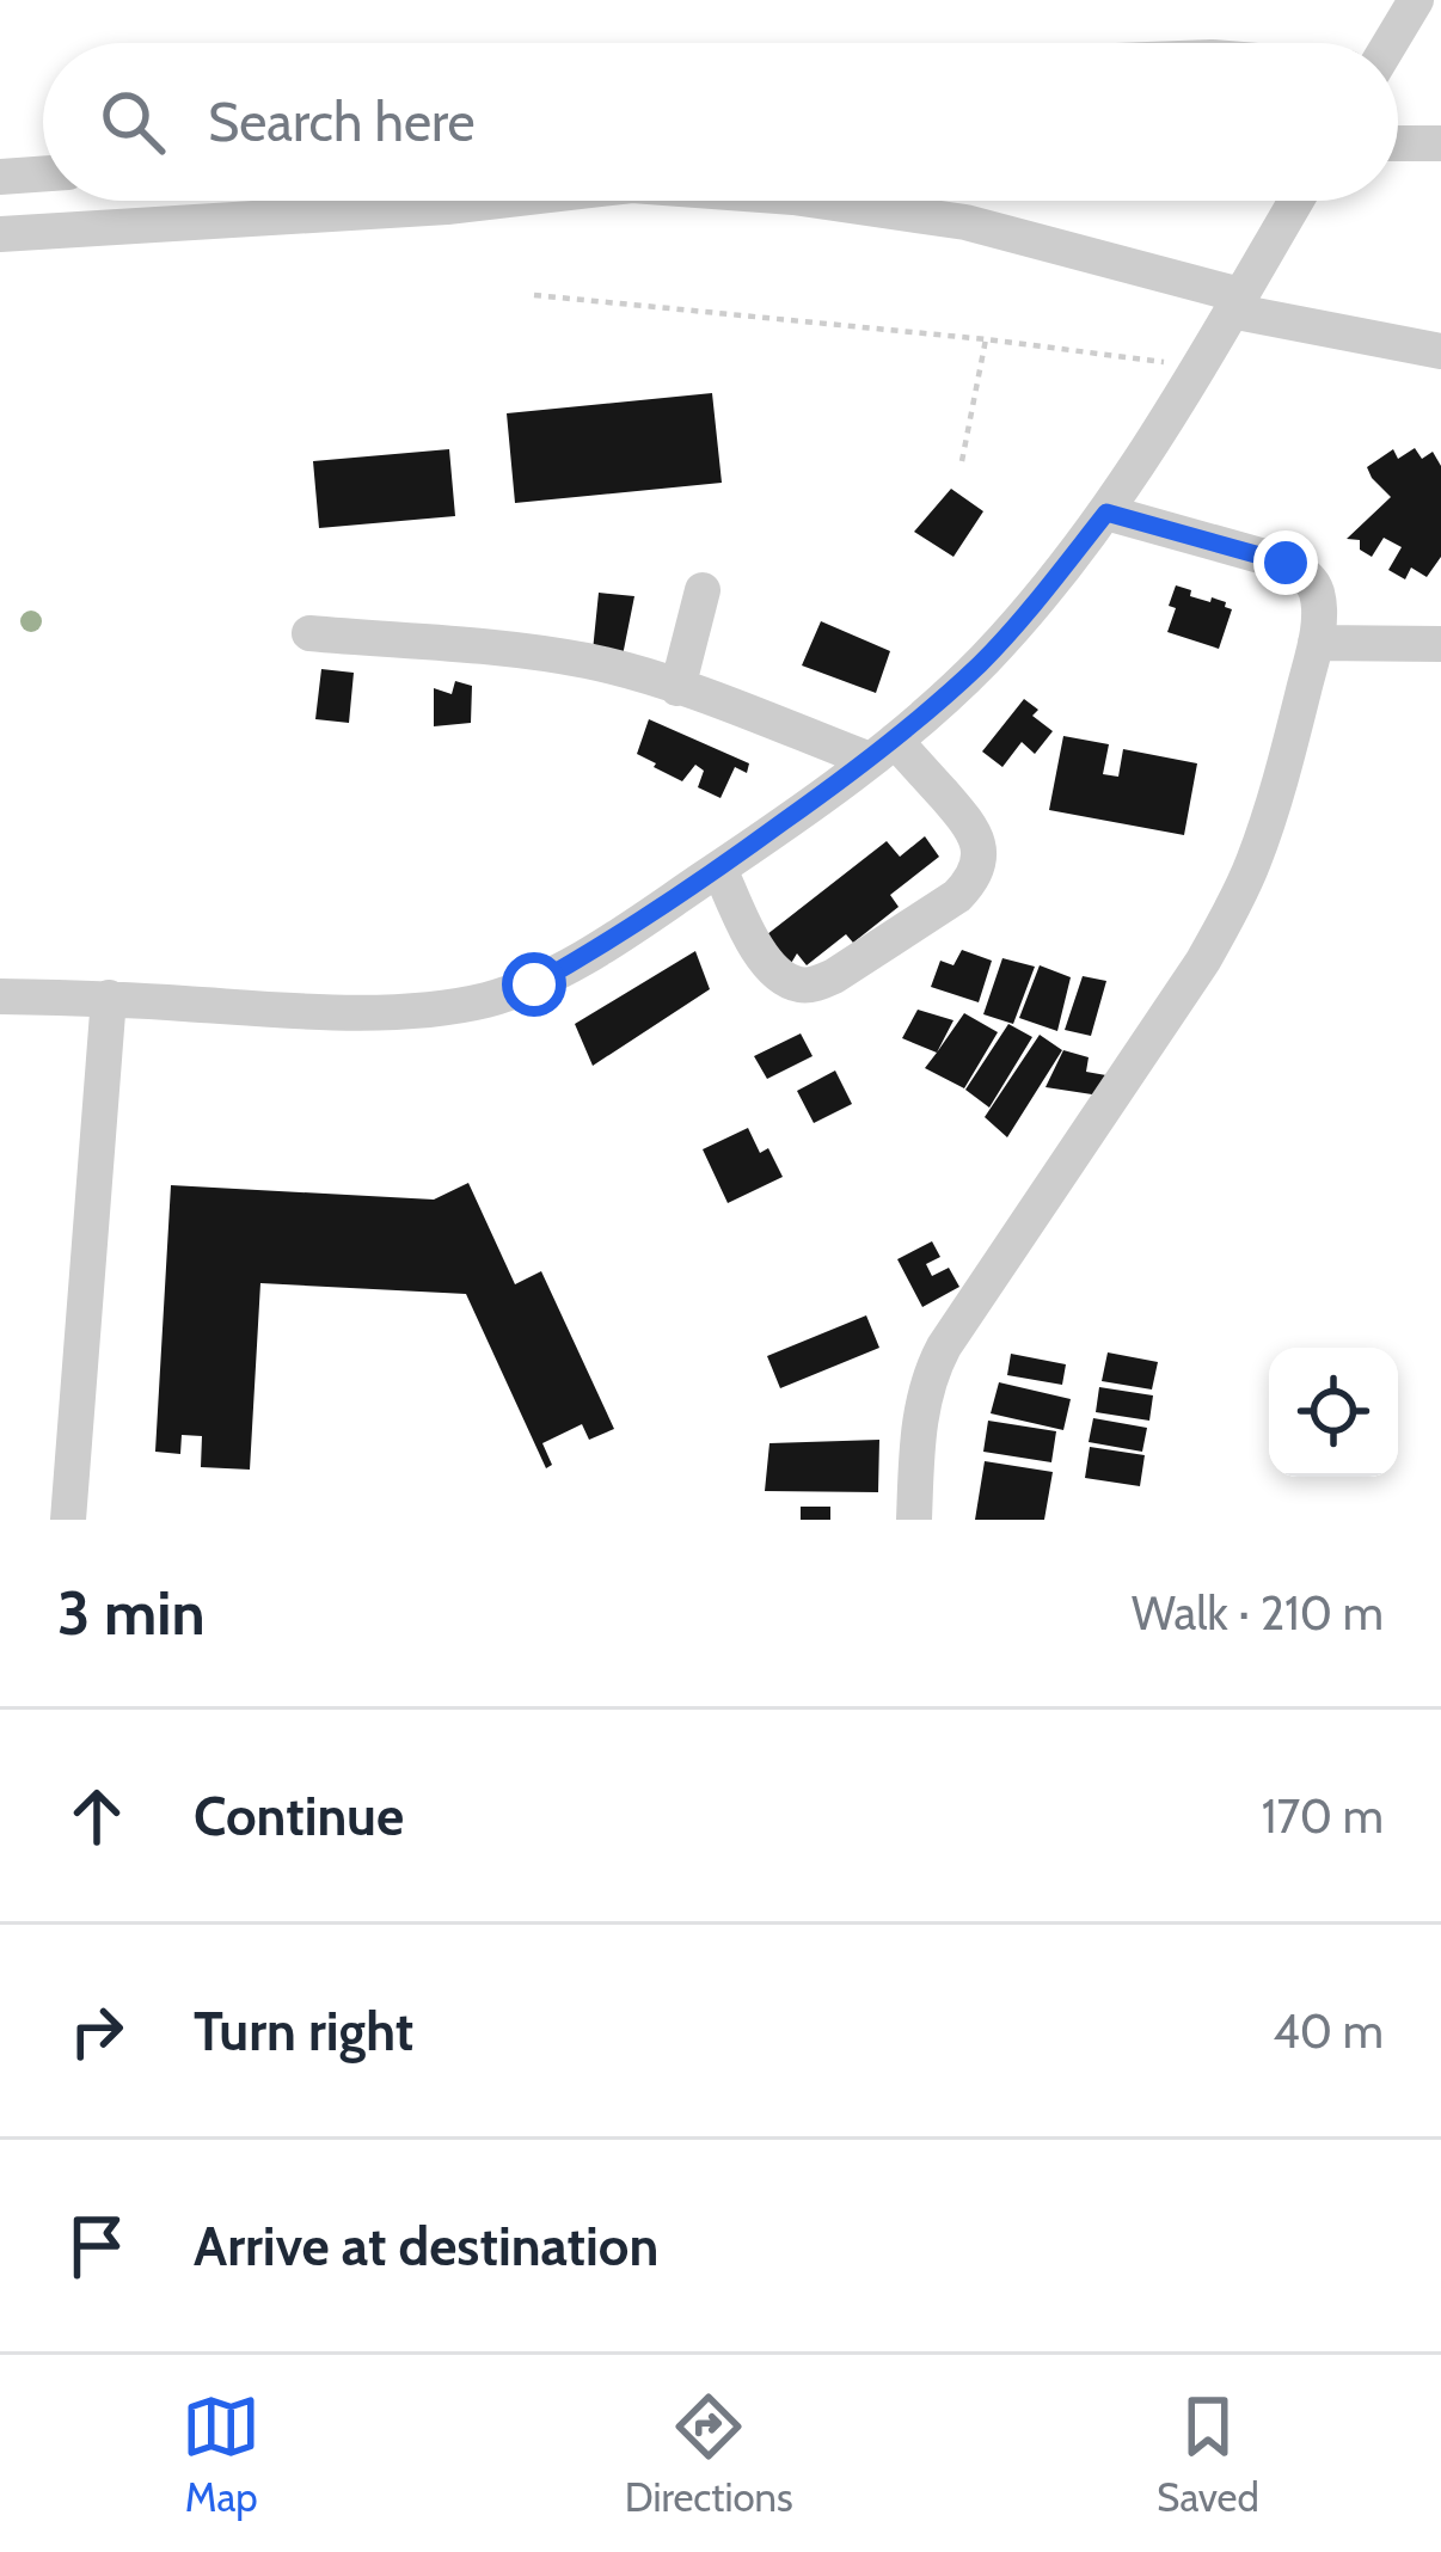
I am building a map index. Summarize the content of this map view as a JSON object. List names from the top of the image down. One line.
{"page":{"search":"Search here","heading":["3 min","Walk · 210 m"],"list":[["Continue","170 m"],["Turn right","40 m"],"Arrive at destination"],"nav":["Map","Directions","Saved"]}}
